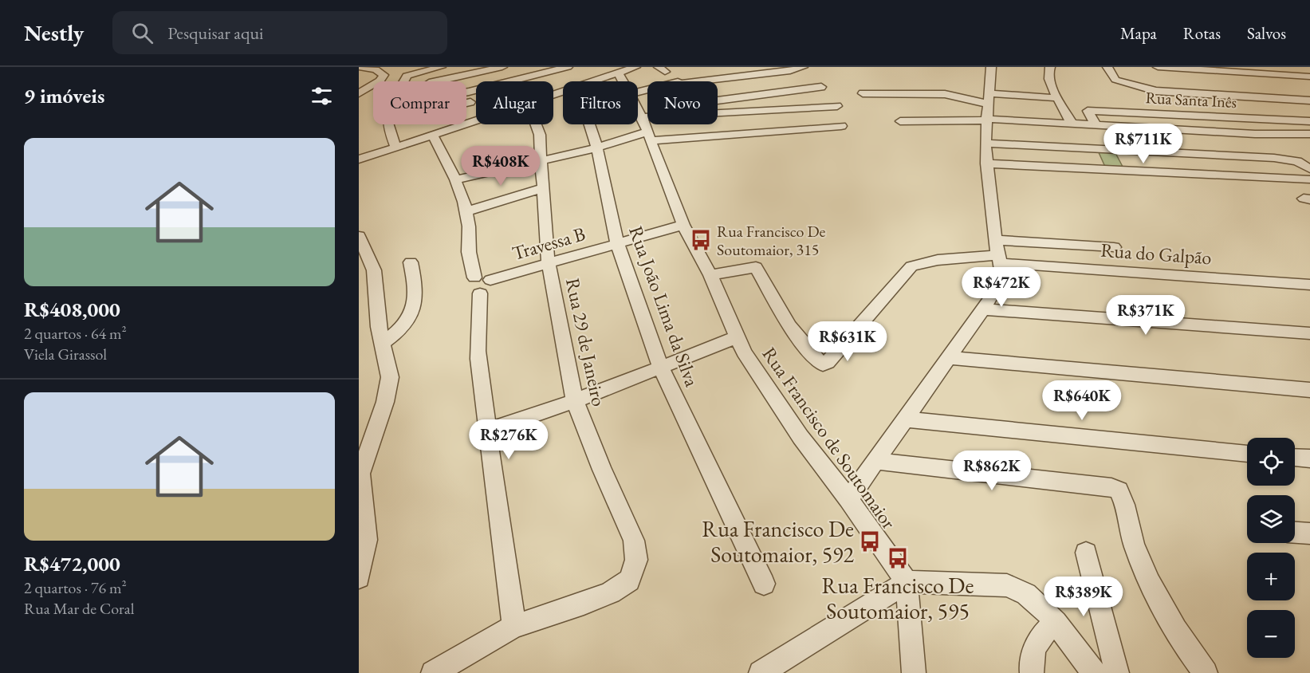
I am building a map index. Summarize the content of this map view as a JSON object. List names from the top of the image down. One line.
{"streets":{"street":["Rua Santa Inês","Travessa B","Rua do Galpão","Rua João Lima da Silva","Rua 29 de Janeiro","Rua Francisco de Soutomaior"]},"crossings":[["Travessa B","Rua João Lima da Silva"],["Travessa B","Rua 29 de Janeiro"],["Travessa B","Rua Francisco de Soutomaior"],["Rua do Galpão","Rua Francisco de Soutomaior"]],"places":{"bus stop":["Rua Francisco De Soutomaior, 315","Rua Francisco De Soutomaior, 592","Rua Francisco De Soutomaior, 595"]},"page":{"header":"Nestly","search":"Pesquisar aqui","nav":["Mapa","Rotas","Salvos"],"heading":"9 imóveis","chip":["Comprar","Alugar","Filtros","Novo"],"price":["R$711K","R$408K","R$472K","R$371K","R$631K","R$640K","R$276K","R$862K","R$389K"],"list":[{"name":"R$408,000","note":"2 quartos · 64 m² · Viela Girassol"},{"name":"R$472,000","note":"2 quartos · 76 m² · Rua Mar de Coral"}],"map_buttons":["+","−"]}}
